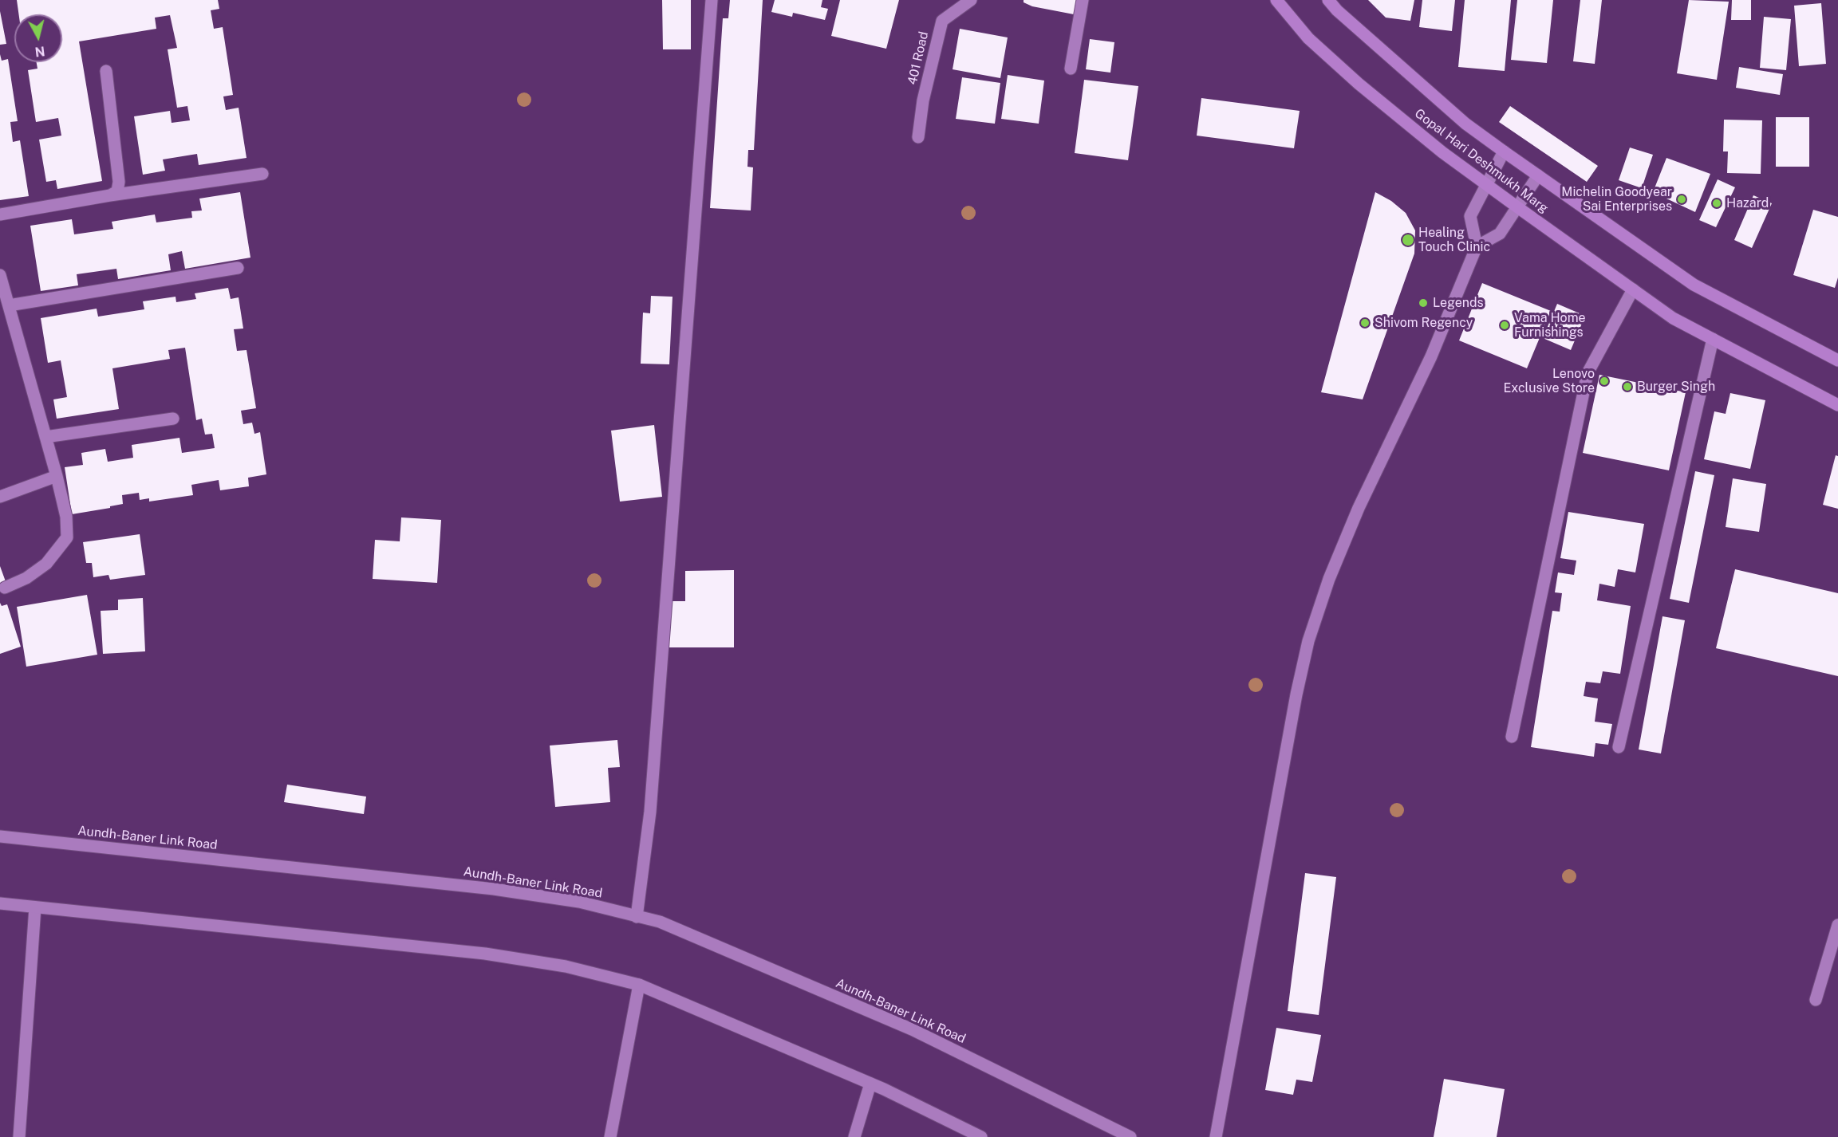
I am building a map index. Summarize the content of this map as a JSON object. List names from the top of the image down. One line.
{"streets":{"main road":["Gopal Hari Deshmukh Marg"],"street":["401 Road","Aundh-Baner Link Road"]},"places":["Michelin Goodyear Sai Enterprises","Hazard","Healing Touch Clinic","Legends","Shivom Regency","Vama Home Furnishings","Lenovo Exclusive Store","Burger Singh"],"north":"bottom"}
